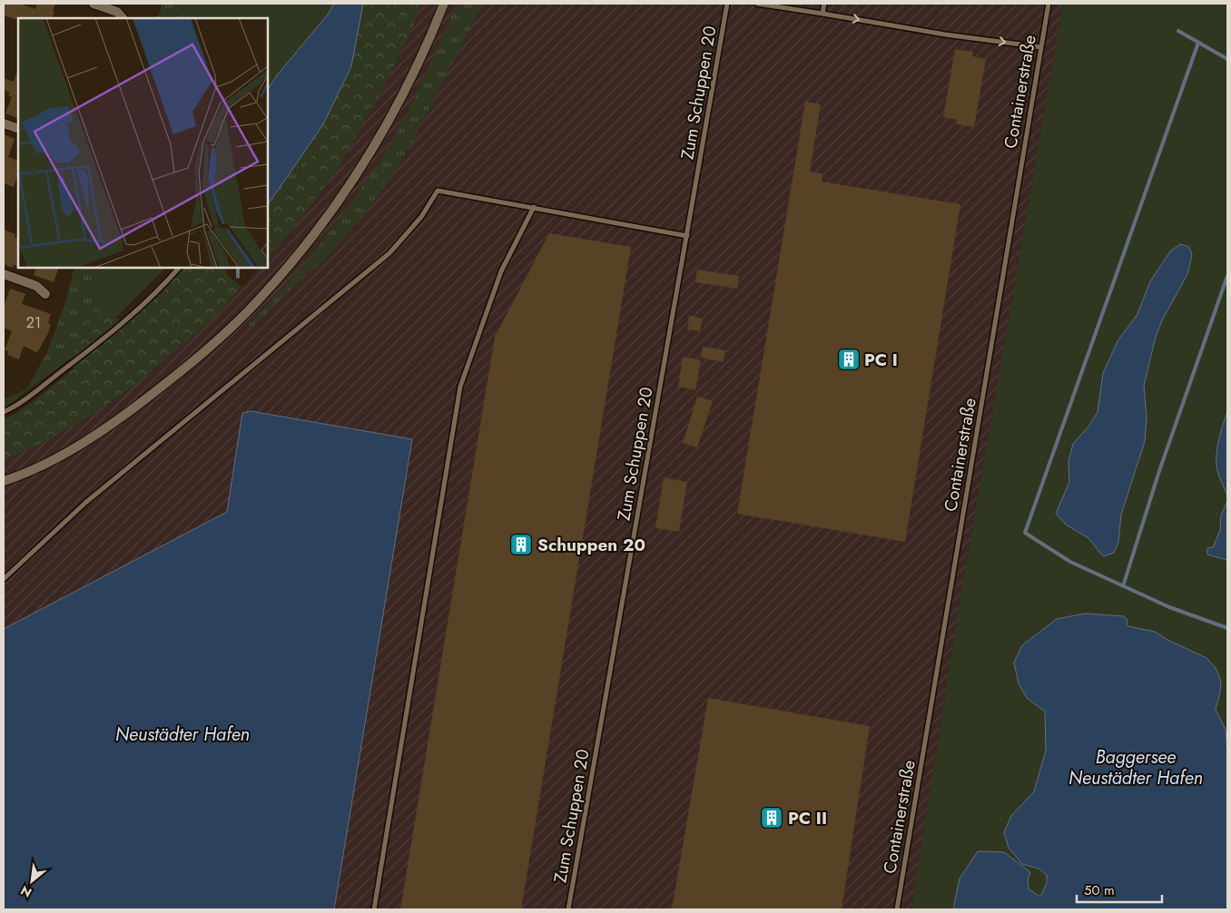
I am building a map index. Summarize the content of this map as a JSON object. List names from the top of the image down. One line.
{"streets":{"lane":["Containerstraße","Zum Schuppen 20"]},"water":["Neustädter Hafen","Baggersee Neustädter Hafen"],"places":{"building":["PC I","Schuppen 20","PC II"]},"house_numbers":["21"],"scale_bar":"50 m","north":"bottom left"}
